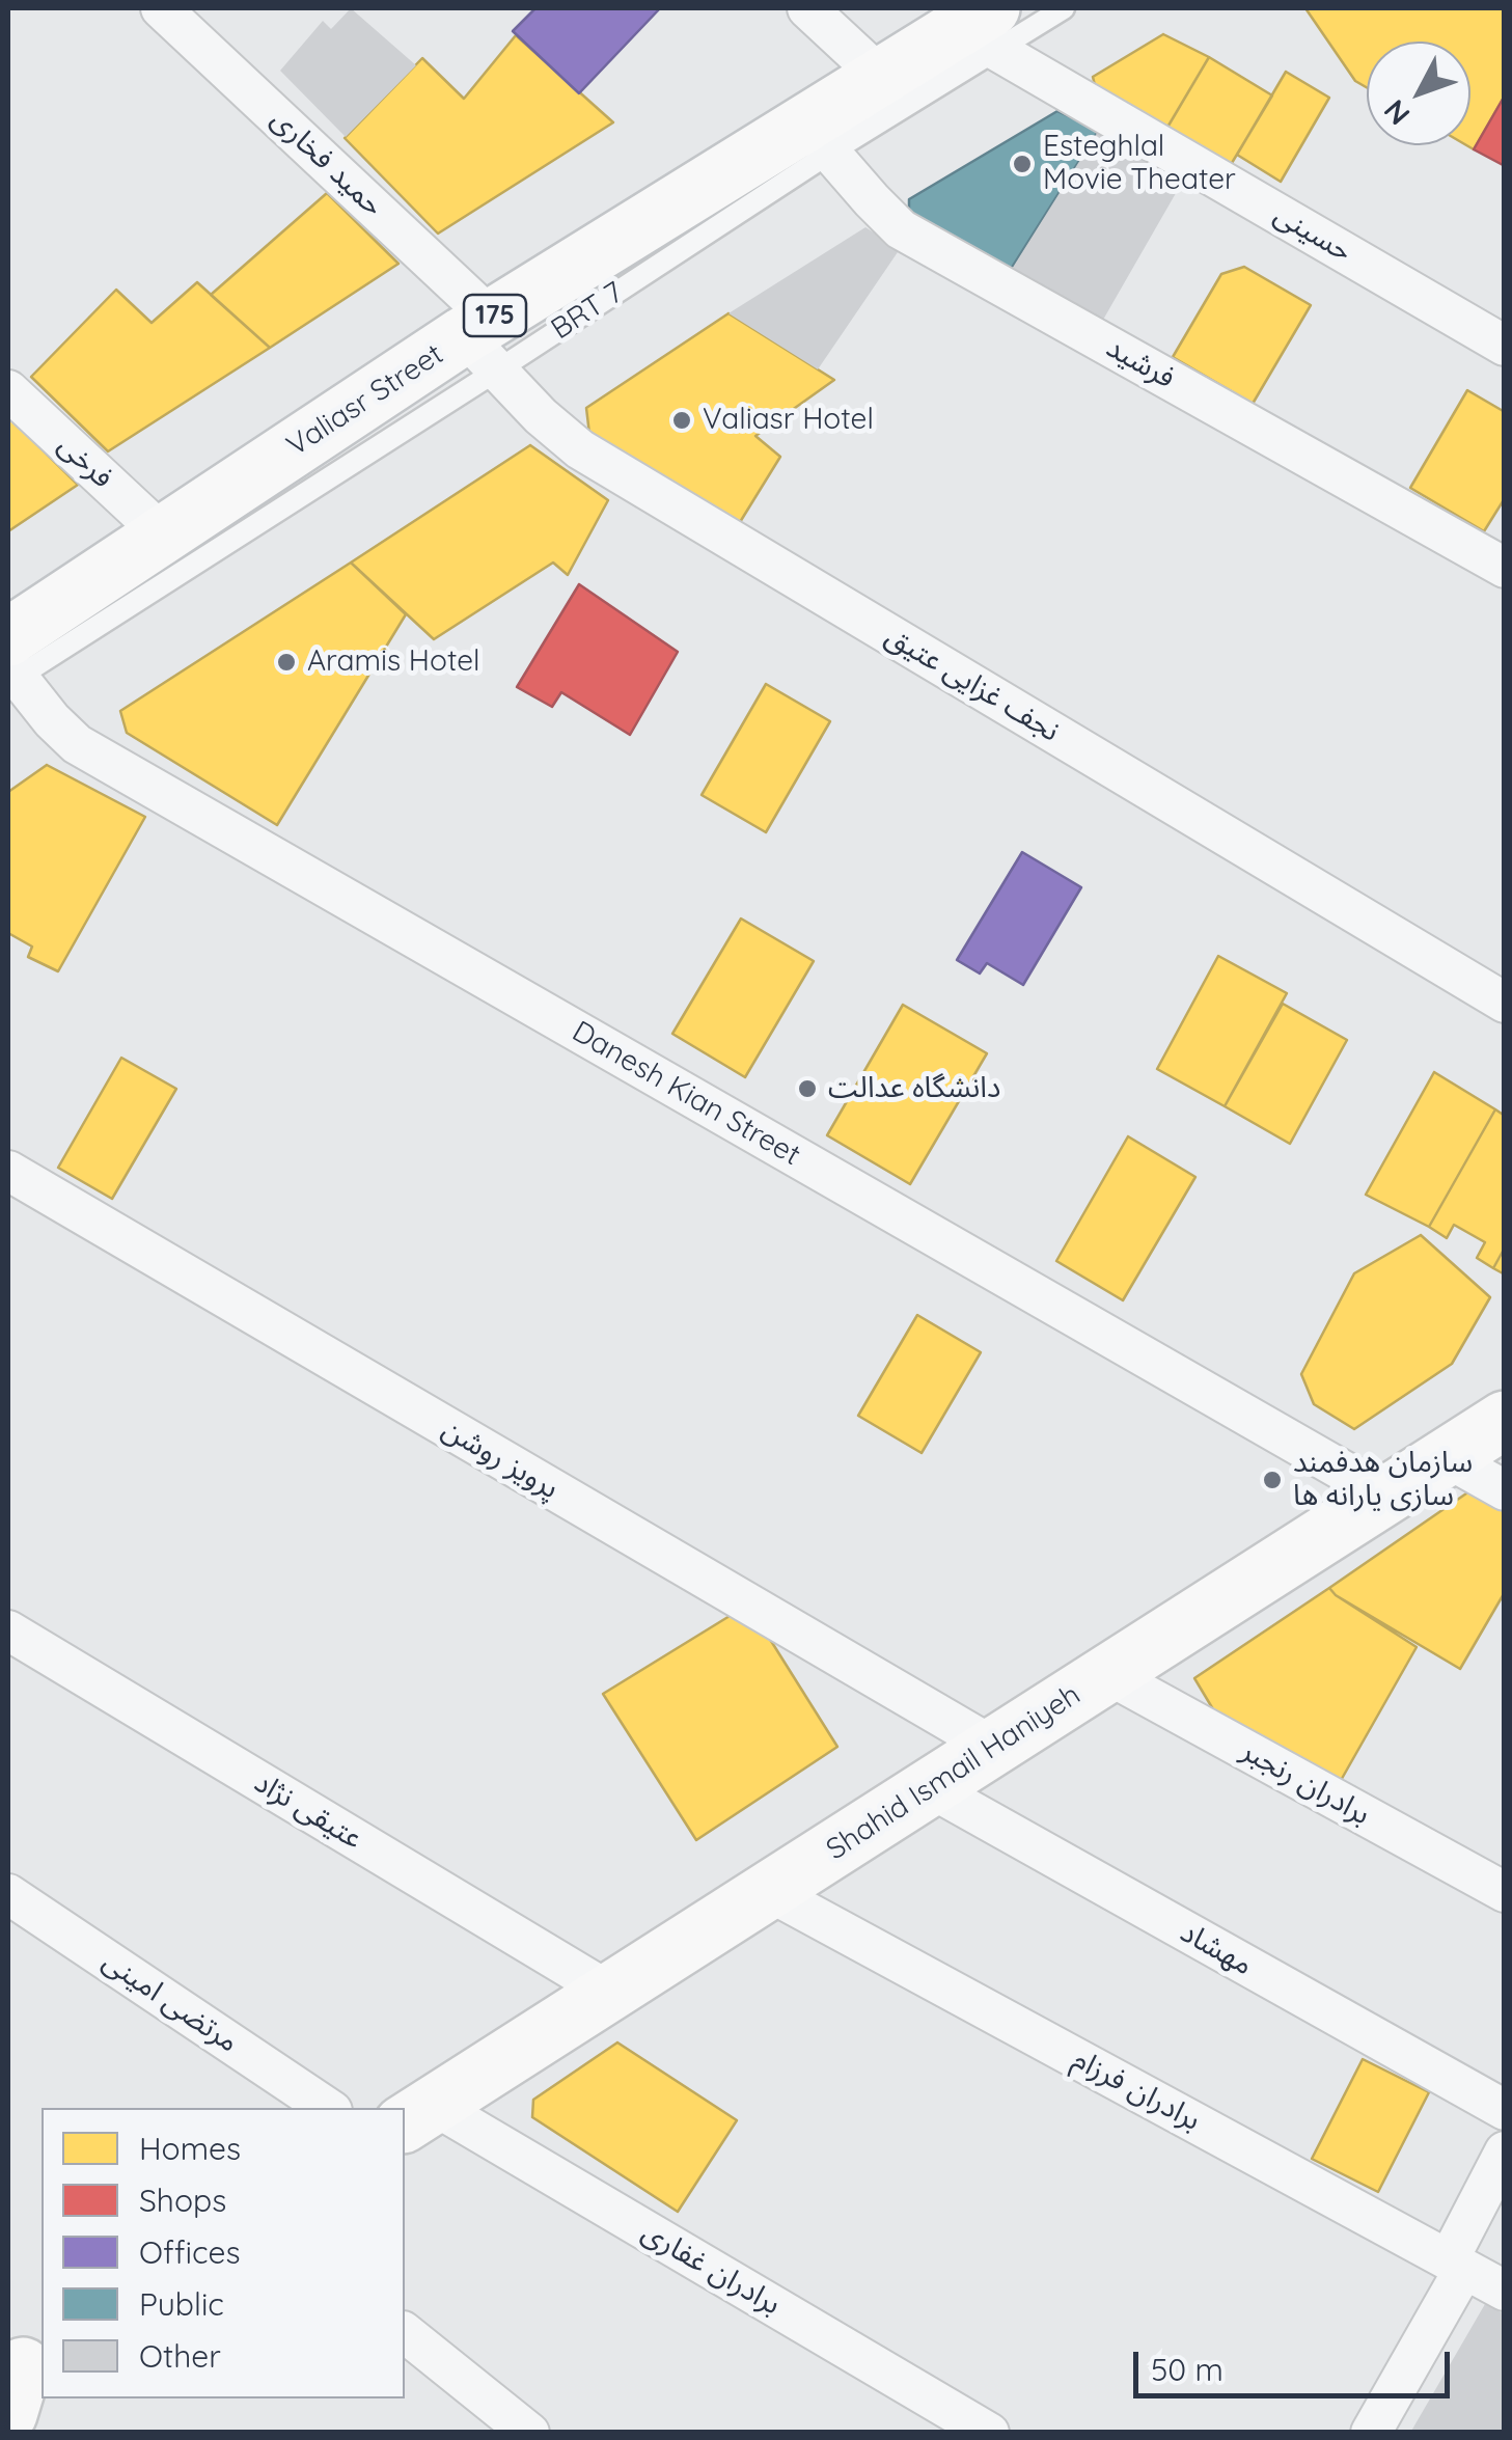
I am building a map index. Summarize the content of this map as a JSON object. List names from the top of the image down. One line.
{"streets":{"main road":["175","Valiasr Street","Shahid Ismail Haniyeh"],"street":["حمید فخاری","حسینی","فرشید","فرخی","نجف غزایی عتیق","Danesh Kian Street","پرویز روشن","برادران رنجبر","عتیقی نژاد","مهشاد","مرتضی امینی","برادران فرزام","برادران غفاری"]},"crossings":[["حمید فخاری","Valiasr Street"],["حمید فخاری","نجف غزایی عتیق"],["حسینی","Valiasr Street"],["فرشید","Valiasr Street"],["Valiasr Street","فرخی"],["Valiasr Street","نجف غزایی عتیق"],["Valiasr Street","Danesh Kian Street"],["Danesh Kian Street","Shahid Ismail Haniyeh"],["پرویز روشن","Shahid Ismail Haniyeh"],["Shahid Ismail Haniyeh","برادران رنجبر"],["Shahid Ismail Haniyeh","عتیقی نژاد"],["Shahid Ismail Haniyeh","مهشاد"],["Shahid Ismail Haniyeh","برادران فرزام"],["Shahid Ismail Haniyeh","برادران غفاری"]],"places":["Esteghlal Movie Theater","Valiasr Hotel","Aramis Hotel","دانشگاه عدالت","سازمان هدفمند سازی یارانه ها"],"legend":["Homes","Shops","Offices","Public","Other"],"scale_bar":"50 m","north":"bottom left"}
